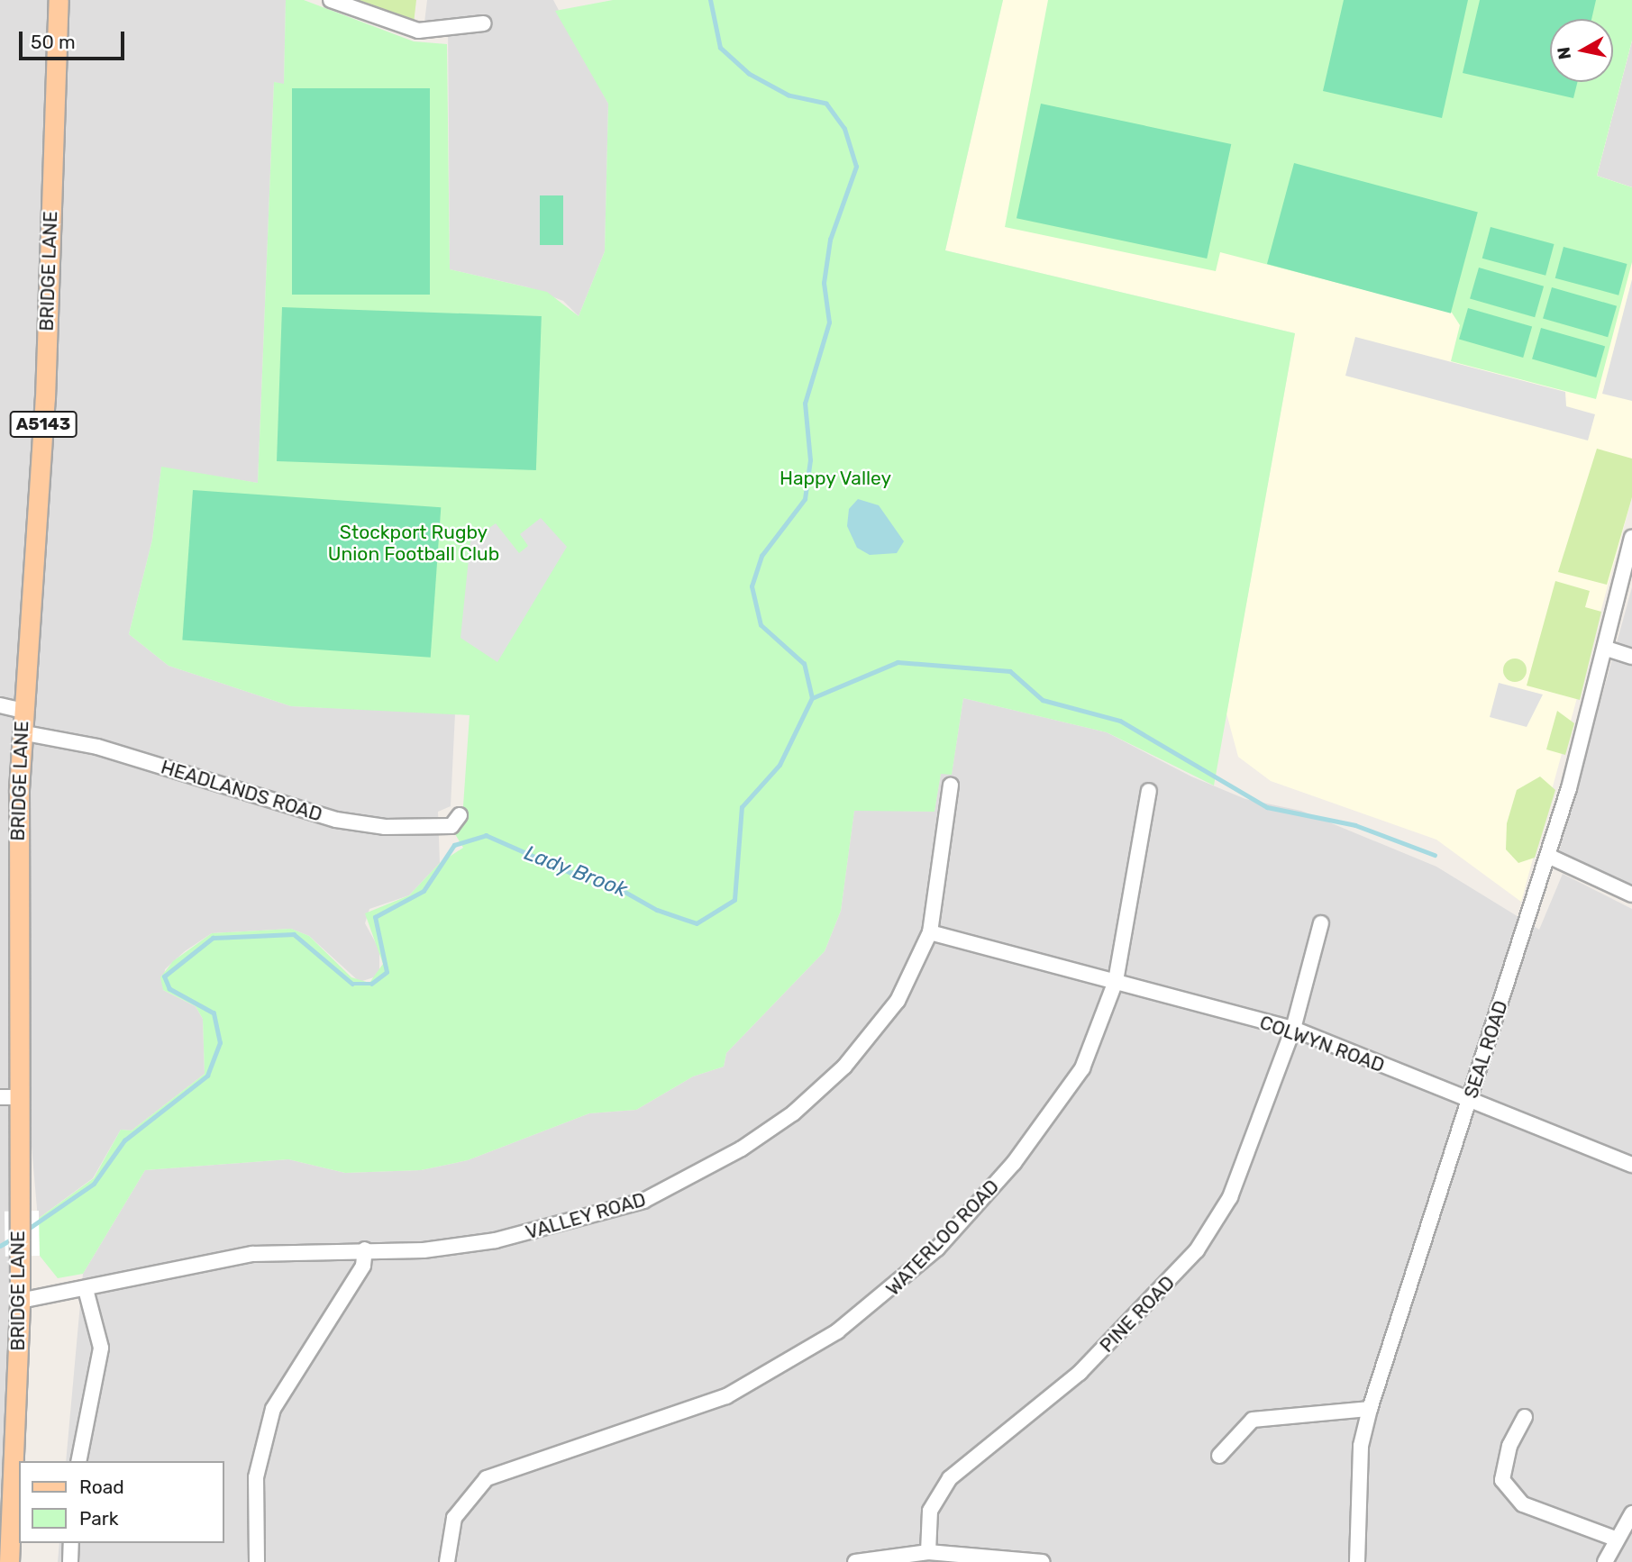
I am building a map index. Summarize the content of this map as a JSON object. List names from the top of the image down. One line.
{"streets":{"main road":["BRIDGE LANE","A5143"],"street":["HEADLANDS ROAD","COLWYN ROAD","SEAL ROAD","VALLEY ROAD","WATERLOO ROAD","PINE ROAD"]},"crossings":[["BRIDGE LANE","HEADLANDS ROAD"],["BRIDGE LANE","VALLEY ROAD"],["COLWYN ROAD","SEAL ROAD"],["COLWYN ROAD","VALLEY ROAD"],["COLWYN ROAD","WATERLOO ROAD"],["COLWYN ROAD","PINE ROAD"]],"water":["Lady Brook"],"parks":["Happy Valley","Stockport Rugby Union Football Club"],"legend":["Road","Park"],"scale_bar":"50 m","north":"left"}
